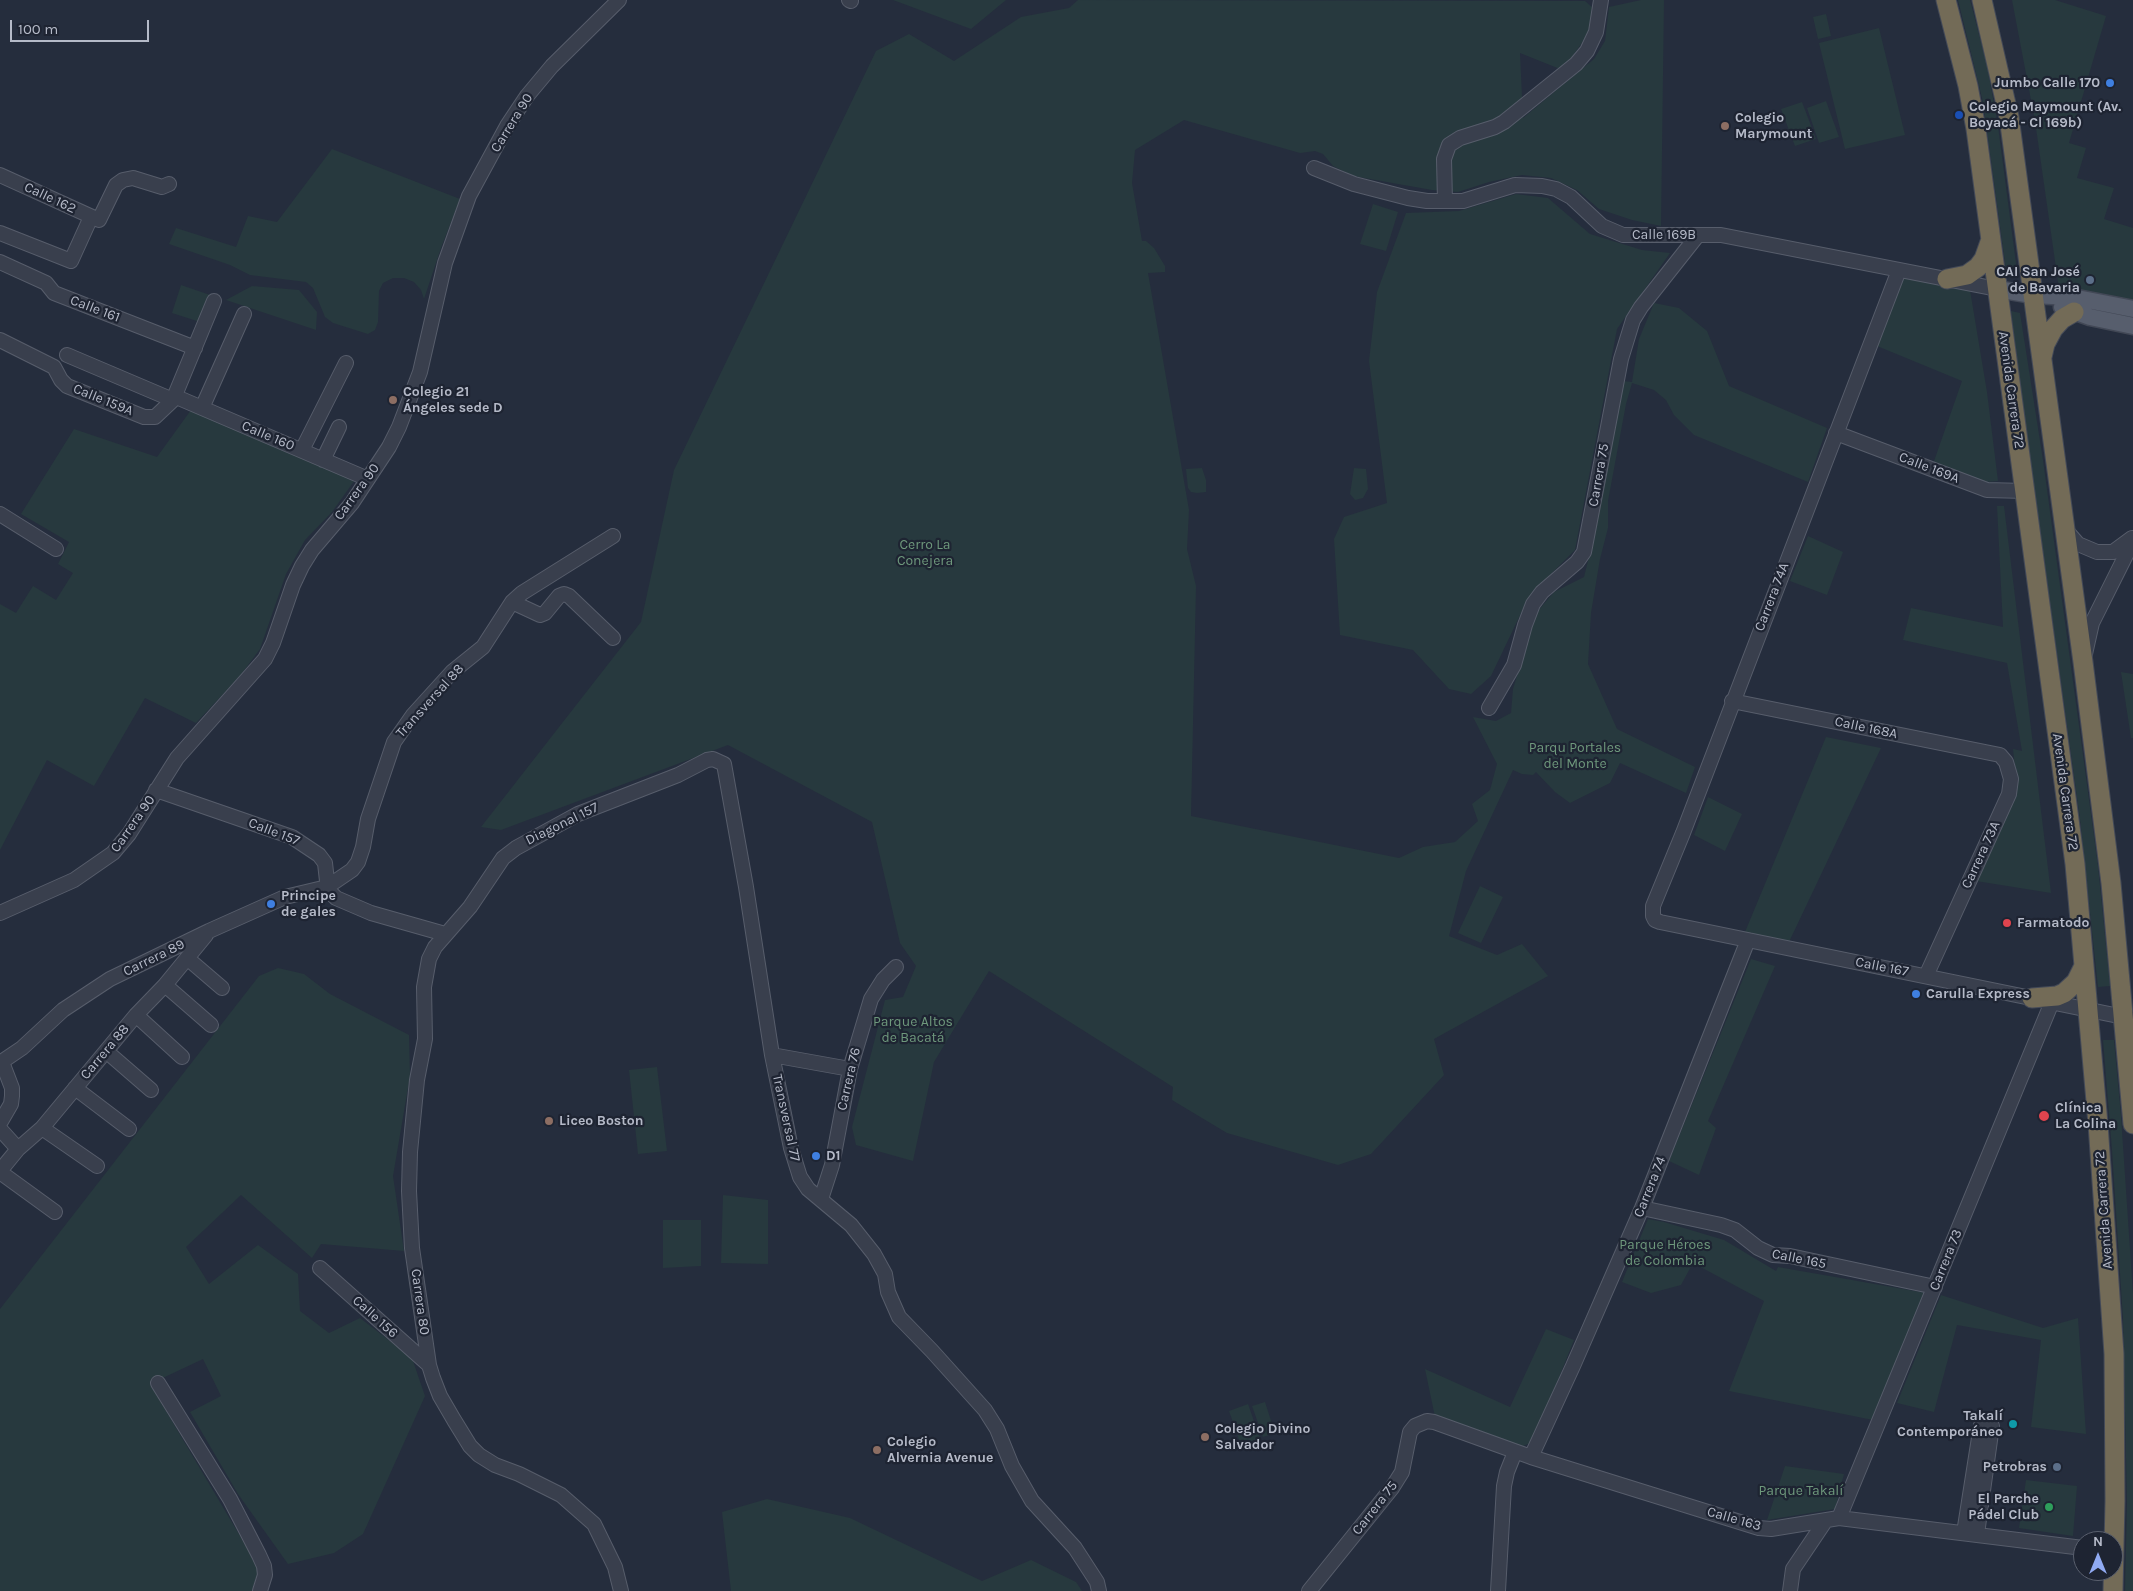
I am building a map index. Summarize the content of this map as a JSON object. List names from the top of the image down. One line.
{"streets":{"highway":["Avenida Carrera 72"],"main road":["Calle 169B"],"street":["Carrera 90","Calle 162","Calle 161","Calle 159A","Calle 160","Calle 169A","Carrera 75","Carrera 74A","Transversal 88","Calle 168A","Diagonal 157","Calle 157","Carrera 73A","Carrera 89","Calle 167","Carrera 88","Carrera 76","Transversal 77","Carrera 74","Calle 165","Carrera 73","Carrera 80","Calle 156","Calle 163"]},"crossings":[["Carrera 90","Calle 157"],["Calle 169B","Avenida Carrera 72"],["Calle 169B","Carrera 75"],["Calle 169B","Carrera 74A"],["Avenida Carrera 72","Calle 169A"],["Avenida Carrera 72","Calle 167"],["Calle 159A","Calle 160"],["Calle 169A","Carrera 74A"],["Carrera 75","Calle 163"],["Carrera 74A","Calle 168A"],["Carrera 74A","Calle 167"],["Transversal 88","Calle 157"],["Transversal 88","Carrera 89"],["Calle 168A","Carrera 73A"],["Diagonal 157","Transversal 77"],["Diagonal 157","Carrera 80"],["Calle 157","Carrera 89"],["Carrera 73A","Calle 167"],["Carrera 89","Carrera 88"],["Calle 167","Carrera 74"],["Calle 167","Carrera 73"],["Carrera 76","Transversal 77"],["Carrera 74","Calle 165"],["Carrera 74","Calle 163"],["Calle 165","Carrera 73"],["Carrera 73","Calle 163"],["Carrera 80","Calle 156"]],"parks":["Cerro La Conejera","Parqu Portales del Monte","Parque Altos de Bacatá","Parque Héroes de Colombia","Parque Takalí"],"places":["Jumbo Calle 170","Colegio Maymount (Av. Boyacá - Cl 169b)","Colegio Marymount","CAI San José de Bavaria","Colegio 21 Ángeles sede D","Principe de gales","Farmatodo","Carulla Express","Clínica La Colina","Liceo Boston","D1","Takalí Contemporáneo","Colegio Divino Salvador","Colegio Alvernia Avenue","Petrobras","El Parche Pádel Club"],"scale_bar":"100 m","north":"top"}
